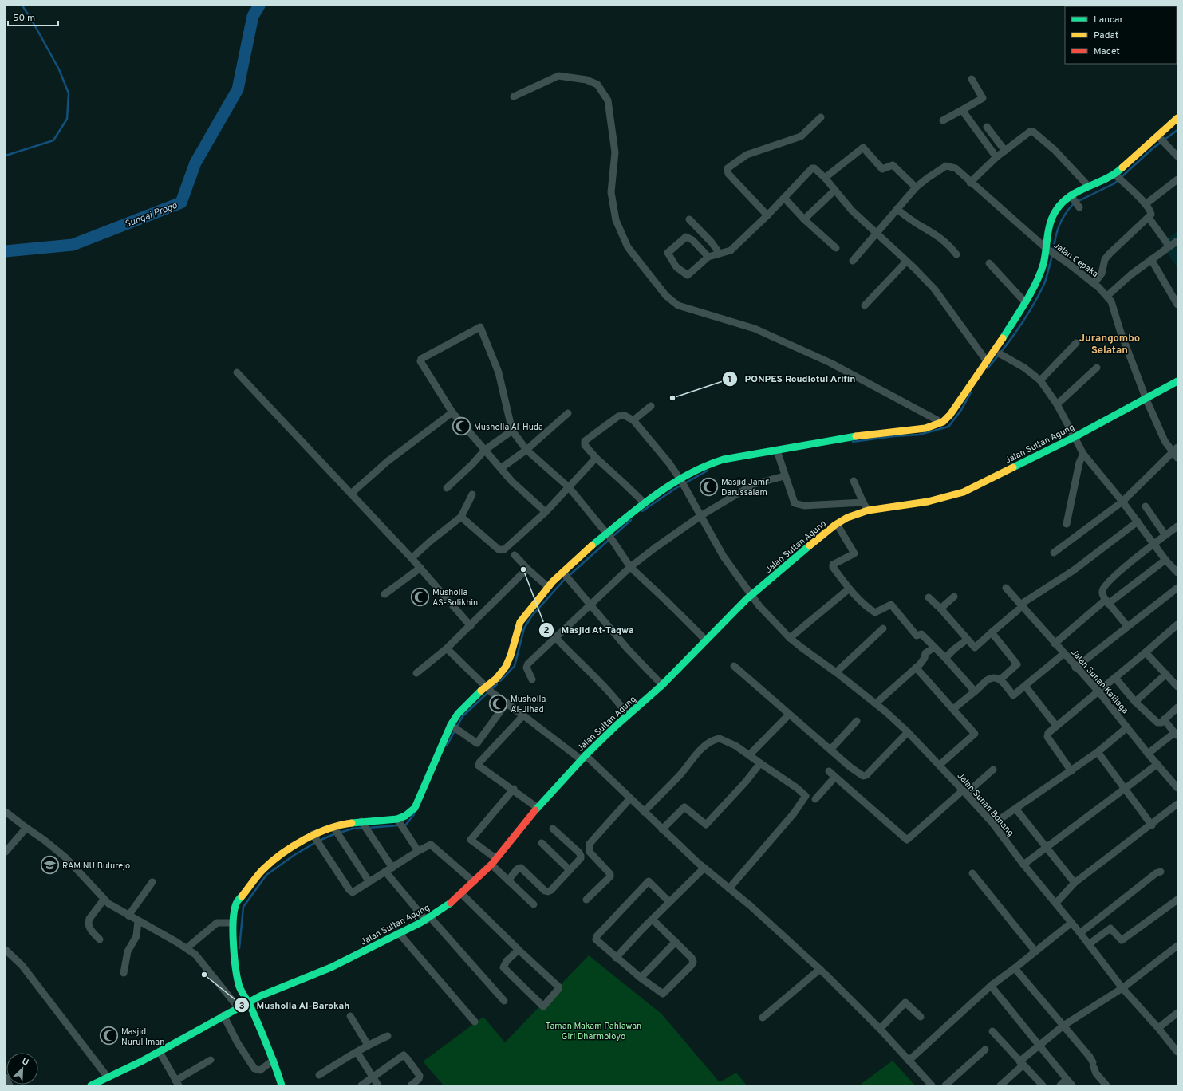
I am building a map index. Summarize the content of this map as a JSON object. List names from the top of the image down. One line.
{"streets":{"main road":["Jalan Cepaka","Jalan Sultan Agung"],"street":["Jalan Sunan Kalijaga","Jalan Sunan Bonang"]},"crossings":[["Jalan Cepaka","Jalan Sultan Agung"],["Jalan Sultan Agung","Jalan Sunan Bonang"]],"districts":["Jurangombo Selatan"],"water":["Sungai Progo"],"parks":["Taman Makam Pahlawan Giri Dharmoloyo"],"places":{"other":["PONPES Roudlotul Arifin","Masjid At-Taqwa","Musholla Al-Barokah"],"mosque":["Musholla Al-Huda","Masjid Jami' Darussalam","Musholla AS-Solikhin","Musholla Al-Jihad","Masjid Nurul Iman"],"school or university":["RAM NU Bulurejo"]},"legend":["Lancar","Padat","Macet"],"scale_bar":"50 m","north":"top right"}
